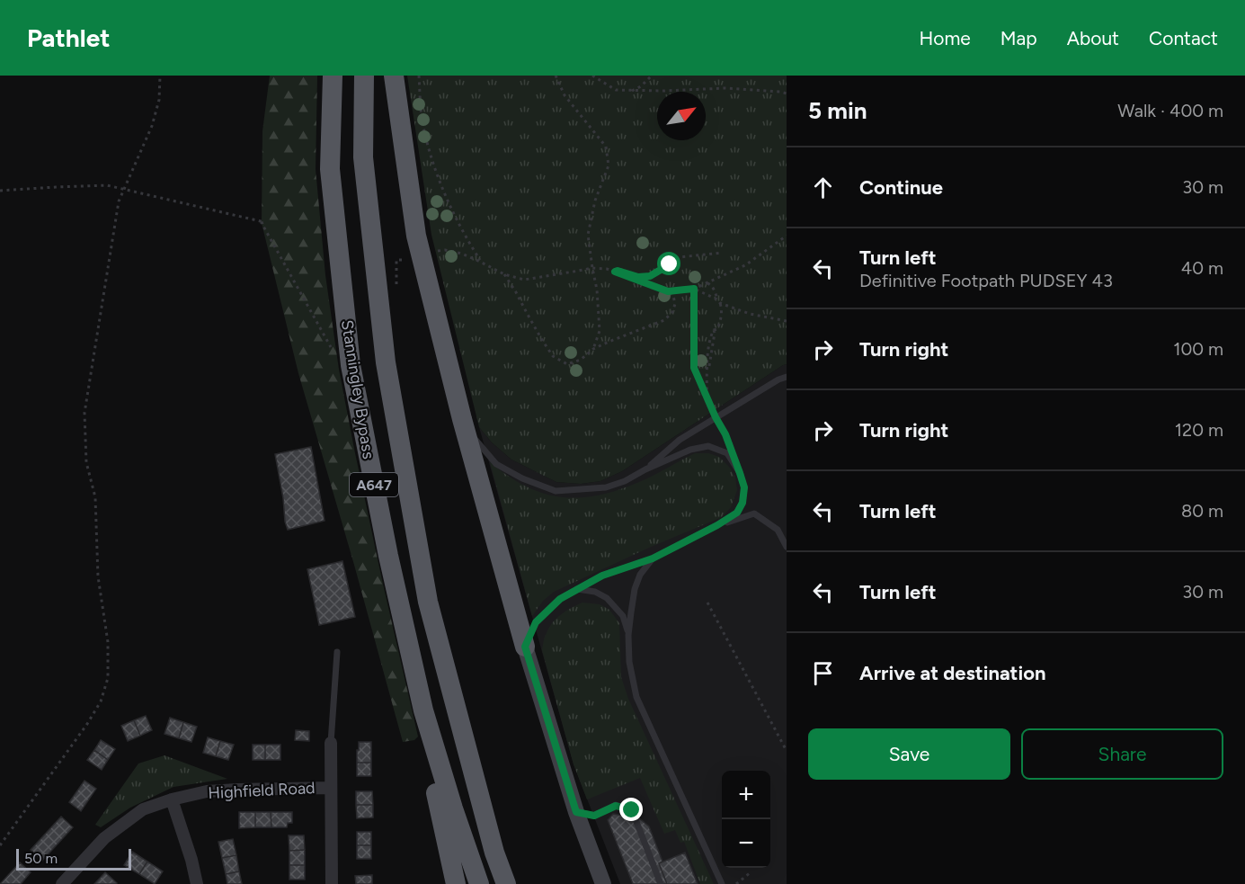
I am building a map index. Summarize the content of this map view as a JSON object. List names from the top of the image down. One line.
{"streets":{"highway":["Stanningley Bypass","A647"],"street":["Highfield Road"]},"scale_bar":"50 m","north":"top right","page":{"header":"Pathlet","nav":["Home","Map","About","Contact"],"heading":["5 min","Walk · 400 m"],"list":[["Continue","30 m"],["Turn left","Definitive Footpath PUDSEY 43","40 m"],["Turn right","100 m"],["Turn right","120 m"],["Turn left","80 m"],["Turn left","30 m"],"Arrive at destination"],"buttons":["Save","Share"],"map_buttons":["+","−"],"scale":"50 m"}}
